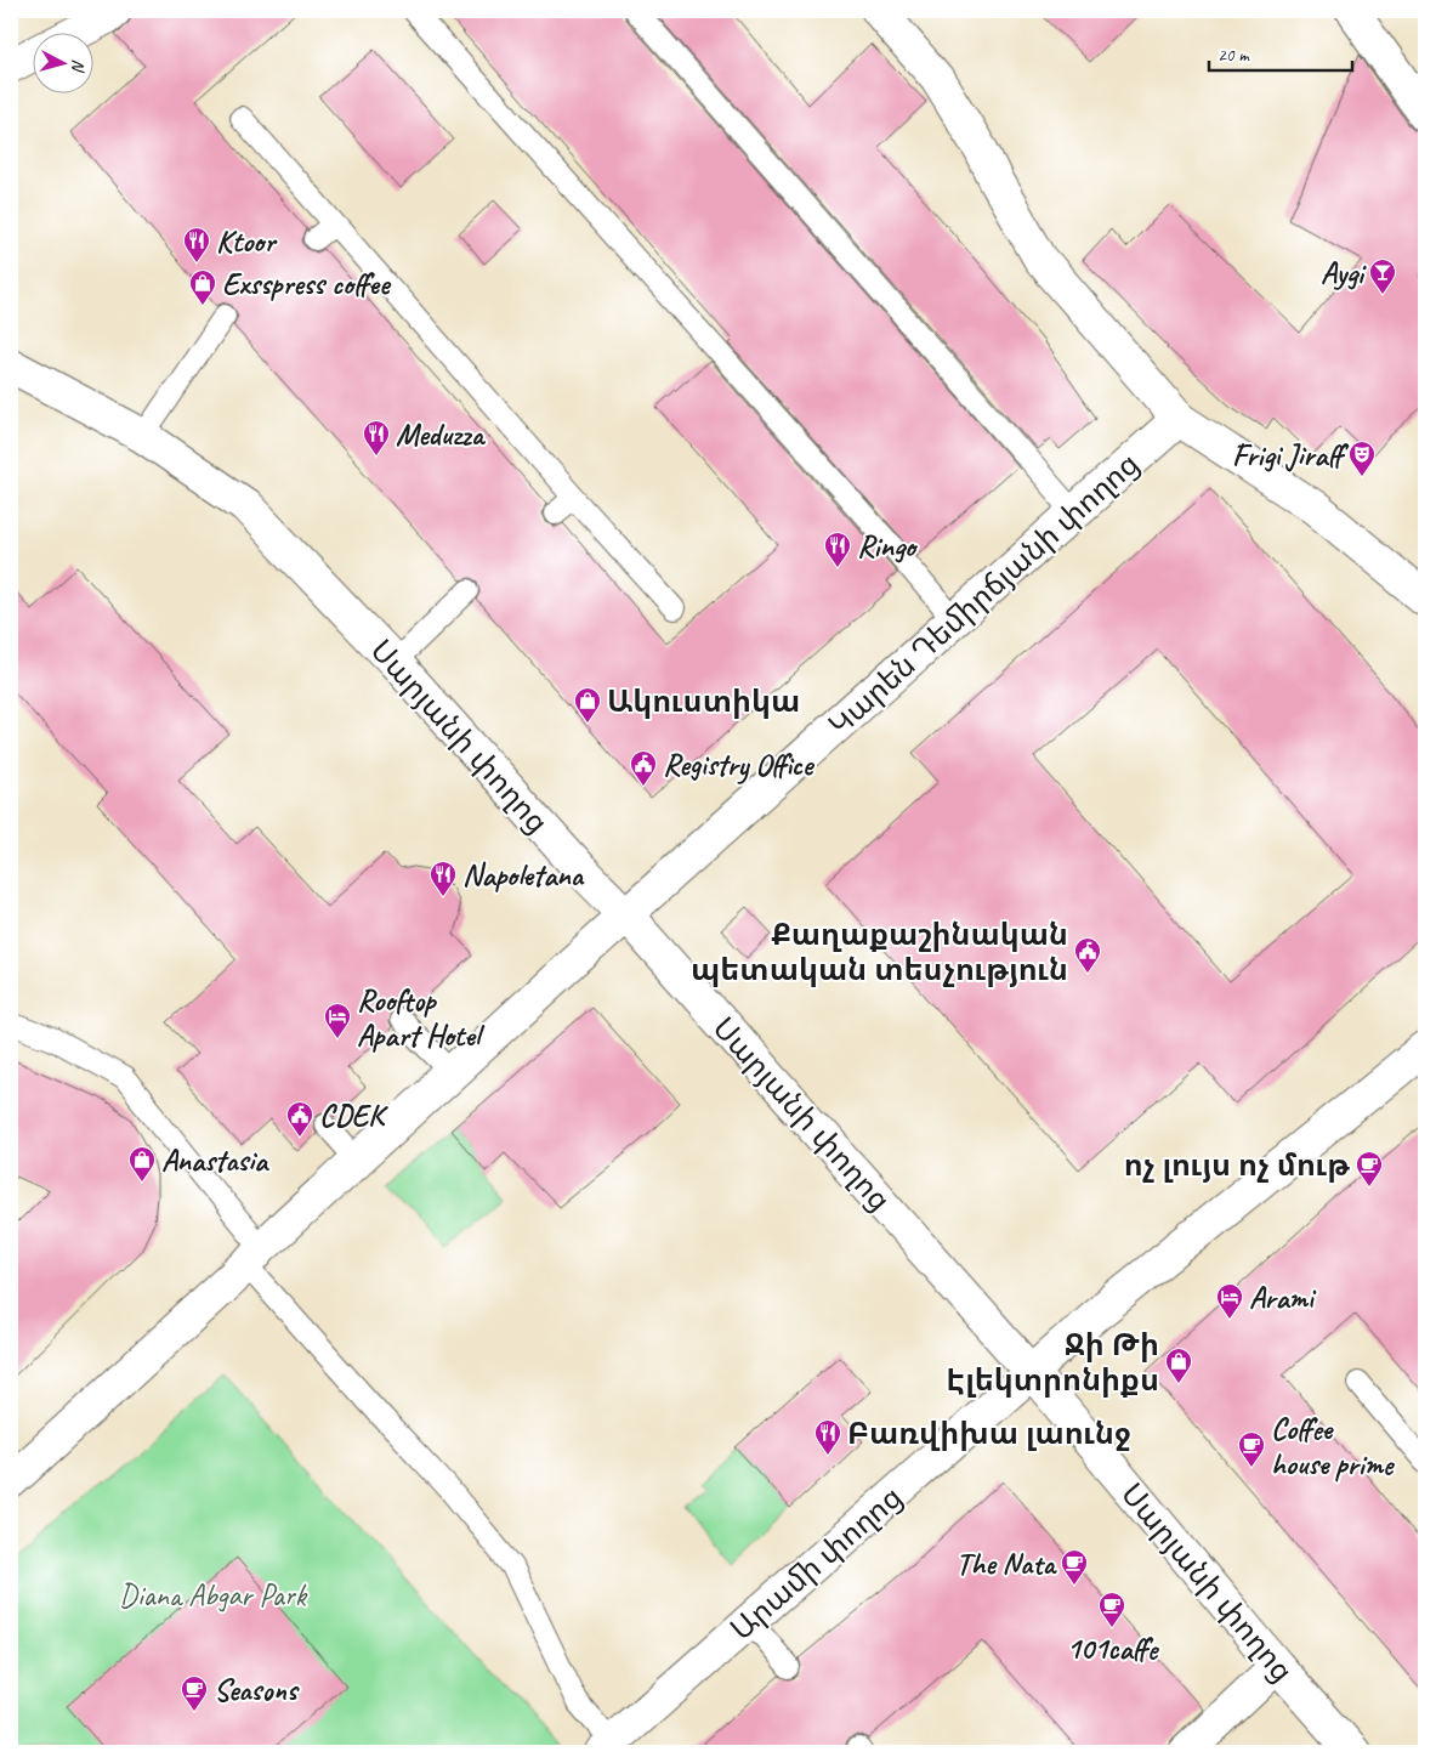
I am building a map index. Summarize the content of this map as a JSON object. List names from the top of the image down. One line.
{"streets":{"street":["Կարեն Դեմիրճյանի փողոց","Սարյանի փողոց","Արամի փողոց"]},"crossings":[["Կարեն Դեմիրճյանի փողոց","Սարյանի փողոց"],["Սարյանի փողոց","Արամի փողոց"]],"parks":["Diana Abgar Park"],"places":{"restaurant":["Ktoor","Meduzza","Ringo","Napoletana","Բառվիխա լաունջ"],"bar":["Aygi"],"shop":["Exsspress coffee","Ակուստիկա","Anastasia","Ջի Թի Էլեկտրոնիքս"],"theatre":["Frigi Jiraff"],"public building":["Registry Office","Քաղաքաշինական պետական տեսչություն","CDEK"],"hotel":["Rooftop Apart Hotel","Arami"],"cafe":["ոչ լույս ոչ մութ","Coffee house prime","The Nata","101caffe","Seasons"]},"scale_bar":"20 m","north":"right"}
